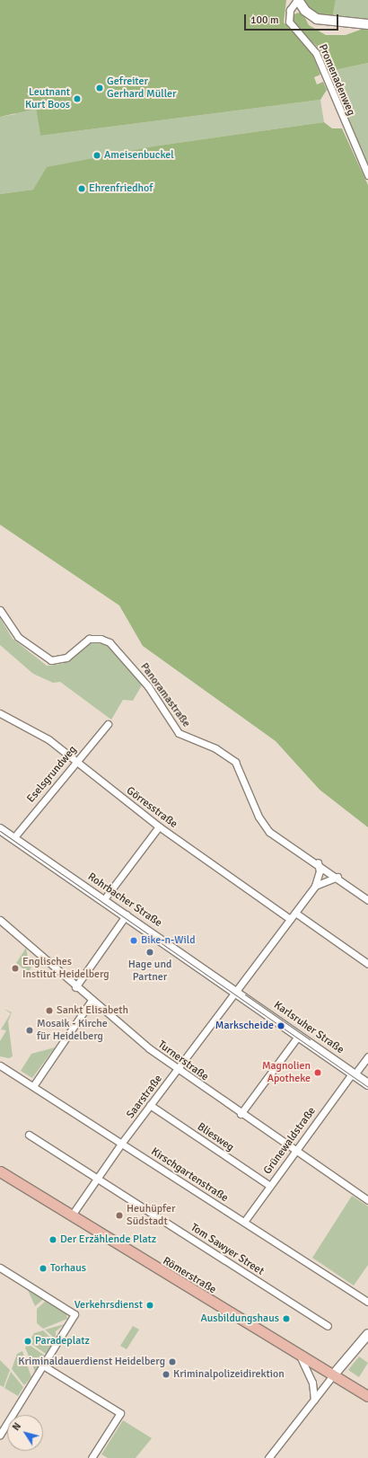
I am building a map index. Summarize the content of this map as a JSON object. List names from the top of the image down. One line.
{"streets":{"main road":["Rohrbacher Straße","Karlsruher Straße","Römerstraße"],"street":["Promenadenweg","Panoramastraße","Eselsgrundweg","Görresstraße","Turnerstraße","Saarstraße","Bliesweg","Grünewaldstraße","Kirschgartenstraße","Tom Sawyer Street"]},"crossings":[["Eselsgrundweg","Görresstraße"],["Eselsgrundweg","Rohrbacher Straße"],["Görresstraße","Saarstraße"],["Rohrbacher Straße","Karlsruher Straße"],["Rohrbacher Straße","Saarstraße"],["Karlsruher Straße","Saarstraße"],["Karlsruher Straße","Grünewaldstraße"],["Turnerstraße","Saarstraße"],["Turnerstraße","Grünewaldstraße"],["Saarstraße","Bliesweg"],["Saarstraße","Kirschgartenstraße"],["Saarstraße","Tom Sawyer Street"],["Saarstraße","Römerstraße"],["Bliesweg","Grünewaldstraße"],["Grünewaldstraße","Kirschgartenstraße"]],"places":["Gefreiter Gerhard Müller","Leutnant Kurt Boos","Ameisenbuckel","Ehrenfriedhof","Bike-n-Wild","Hage und Partner","Englisches Institut Heidelberg","Sankt Elisabeth","Markscheide","Mosaik - Kirche für Heidelberg","Magnolien Apotheke","Heuhüpfer Südstadt","Der Erzählende Platz","Torhaus","Verkehrsdienst","Ausbildungshaus","Paradeplatz","Kriminaldauerdienst Heidelberg","Kriminalpolizeidirektion"],"scale_bar":"100 m","north":"top left"}
